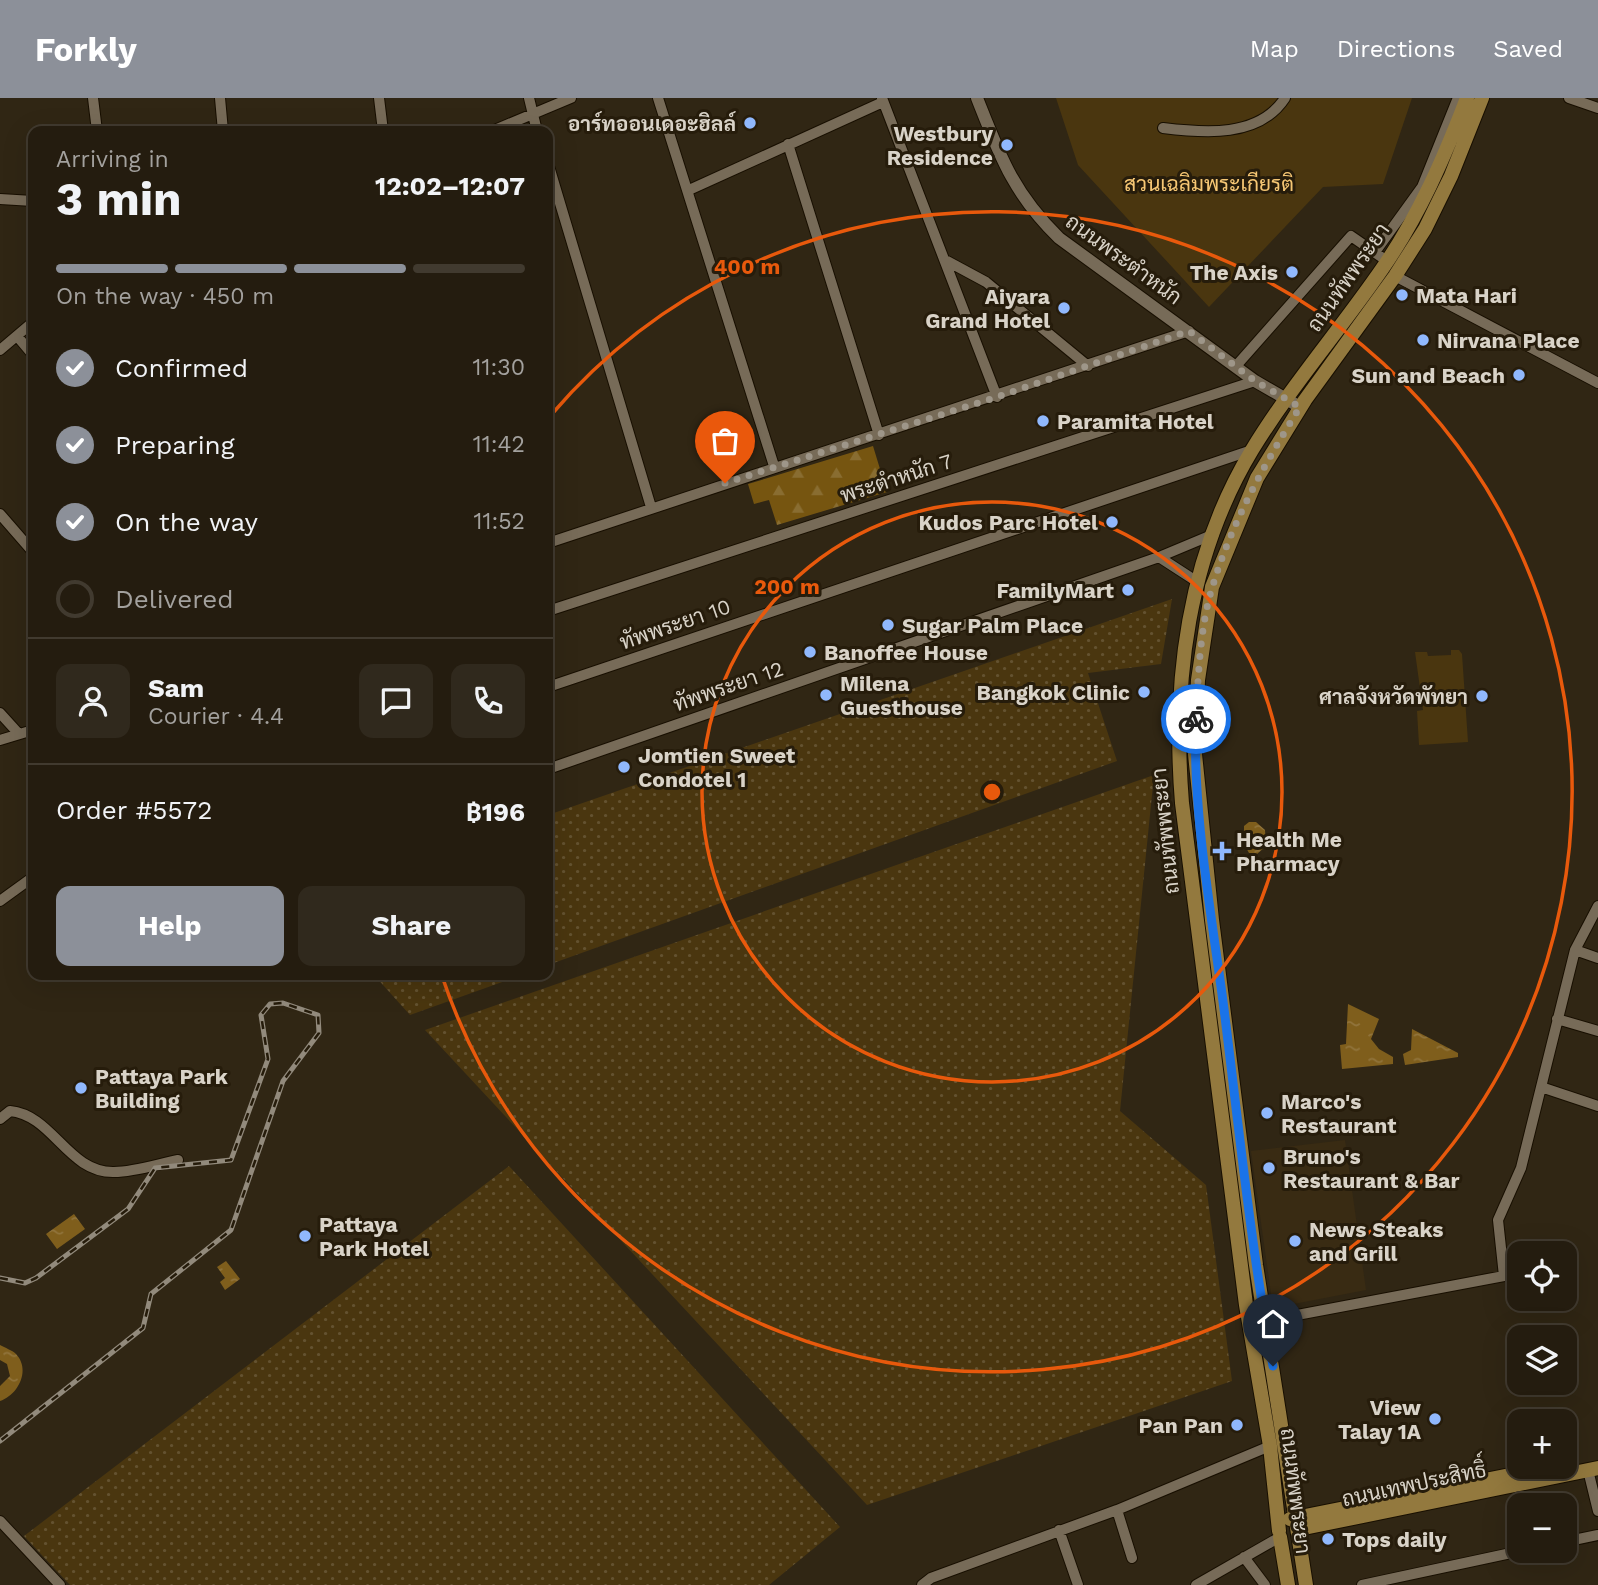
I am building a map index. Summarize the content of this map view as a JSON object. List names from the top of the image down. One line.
{"streets":{"main road":["ถนนทัพพระยา","ถนนเทพประสิทธิ์"],"street":["ถนนพระตำหนัก","พระตำหนัก 7","ทัพพระยา 10","ทัพพระยา 12"]},"crossings":[["ถนนพระตำหนัก","ถนนทัพพระยา"],["ถนนพระตำหนัก","พระตำหนัก 7"],["ถนนทัพพระยา","ทัพพระยา 10"],["ถนนทัพพระยา","ทัพพระยา 12"],["ถนนทัพพระยา","ถนนเทพประสิทธิ์"]],"parks":["สวนเฉลิมพระเกียรติ"],"places":{"other":["อาร์ทออนเดอะฮิลล์","Westbury Residence","The Axis","Mata Hari","Aiyara Grand Hotel","Nirvana Place","Sun and Beach","Paramita Hotel","Kudos Parc Hotel","FamilyMart","Sugar Palm Place","Banoffee House","Bangkok Clinic","Milena Guesthouse","ศาลจังหวัดพัทยา","Jomtien Sweet Condotel 1","Pattaya Park Building","Marco's Restaurant","Bruno's Restaurant & Bar","Pattaya Park Hotel","News Steaks and Grill","View Talay 1A","Pan Pan","Tops daily"],"health":["Health Me Pharmacy"]},"page":{"header":"Forkly","nav":["Map","Directions","Saved"],"heading":["3 min","Arriving in","12:02–12:07"],"panel":["Sam","Courier · 4.4","Order #5572","฿196"],"bar":"On the way · 450 m","list":[["Confirmed","11:30"],["Preparing","11:42"],["On the way","11:52"],"Delivered"],"buttons":["Help","Share"],"map_buttons":["+","−"]},"rings":["400 m","200 m"]}
